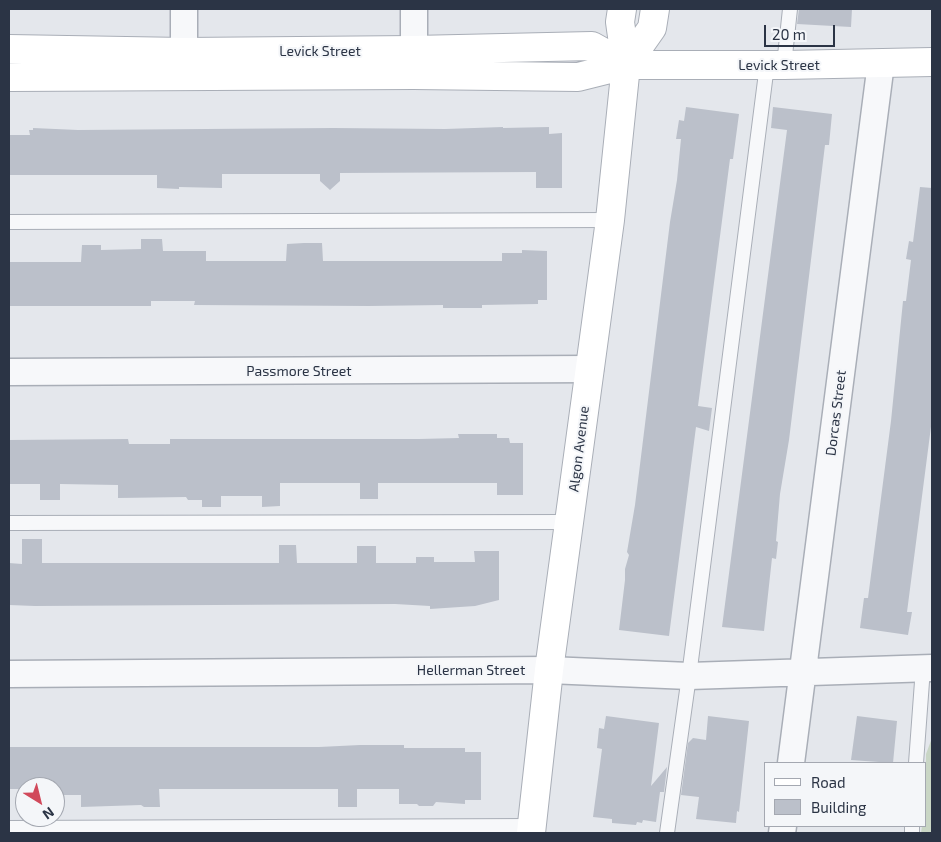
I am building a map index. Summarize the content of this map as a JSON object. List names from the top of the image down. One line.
{"streets":{"main road":["Levick Street","Algon Avenue"],"street":["Passmore Street","Dorcas Street","Hellerman Street"]},"crossings":[["Levick Street","Dorcas Street"],["Levick Street","Algon Avenue"],["Passmore Street","Algon Avenue"],["Dorcas Street","Hellerman Street"],["Algon Avenue","Hellerman Street"]],"legend":["Road","Building"],"scale_bar":"20 m","north":"bottom right"}
